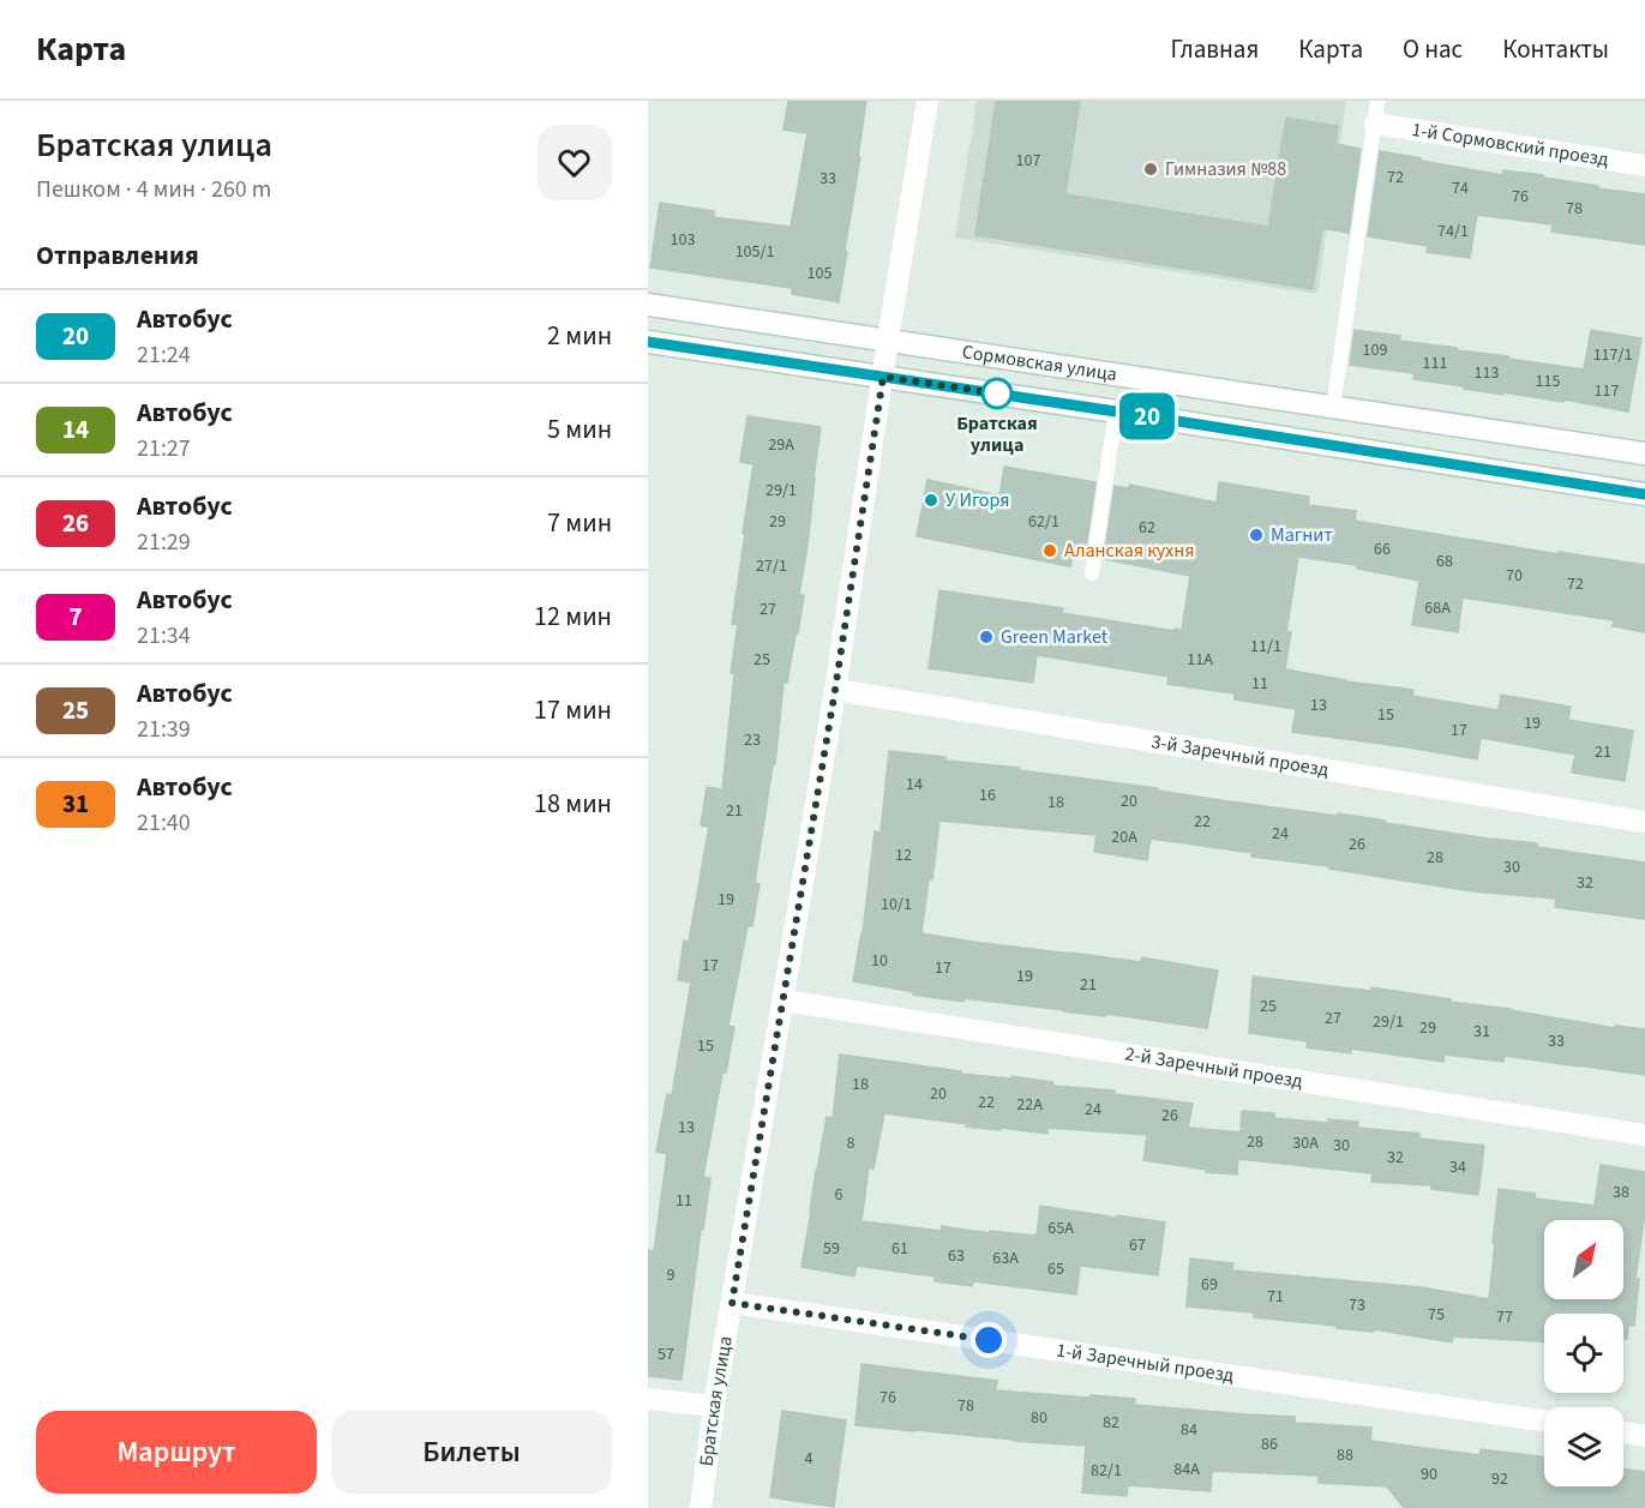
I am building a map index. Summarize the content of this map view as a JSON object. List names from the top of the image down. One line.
{"streets":{"street":["1-й Сормовский проезд","Сормовская улица","3-й Заречный проезд","2-й Заречный проезд","1-й Заречный проезд","Братская улица"]},"crossings":[["Сормовская улица","Братская улица"],["3-й Заречный проезд","Братская улица"],["2-й Заречный проезд","Братская улица"],["1-й Заречный проезд","Братская улица"]],"places":["Гимназия №88","Братская улица","У Игоря","Магнит","Аланская кухня","Green Market"],"lines":["bus line 20"],"house_numbers":["107","72","33","74","76","78","74/1","103","105/1","105","109","117/1","111","113","115","117","29А","29/1","29","62/1","62","66","68","27/1","70","72","68А","27","11/1","25","11А","11","13","15","19","17","23","21","14","16","20","18","21","22","24","20А","26","12","28","30","32","19","10/1","10","17","17","19","21","25","27","29/1","29","31","33","15","18","20","22","22А","24","26","13","28","8","30А","30","32","34","38","6","11","65А","67","59","61","63","63А","65","9","69","71","73","75","77","57","76","78","80","82","84","86","88","4","84А","82/1","90","92"],"north":"top right","page":{"header":"Карта","nav":["Главная","Карта","О нас","Контакты"],"heading":[["Братская улица","Пешком · 4 мин · 260 m"],"Отправления"],"on_map":"20","list":[{"mark":"20","name":"Автобус","note":"21:24","value":"2 мин"},{"mark":"14","name":"Автобус","note":"21:27","value":"5 мин"},{"mark":"26","name":"Автобус","note":"21:29","value":"7 мин"},{"mark":"7","name":"Автобус","note":"21:34","value":"12 мин"},{"mark":"25","name":"Автобус","note":"21:39","value":"17 мин"},{"mark":"31","name":"Автобус","note":"21:40","value":"18 мин"}],"buttons":["Маршрут","Билеты"]}}
